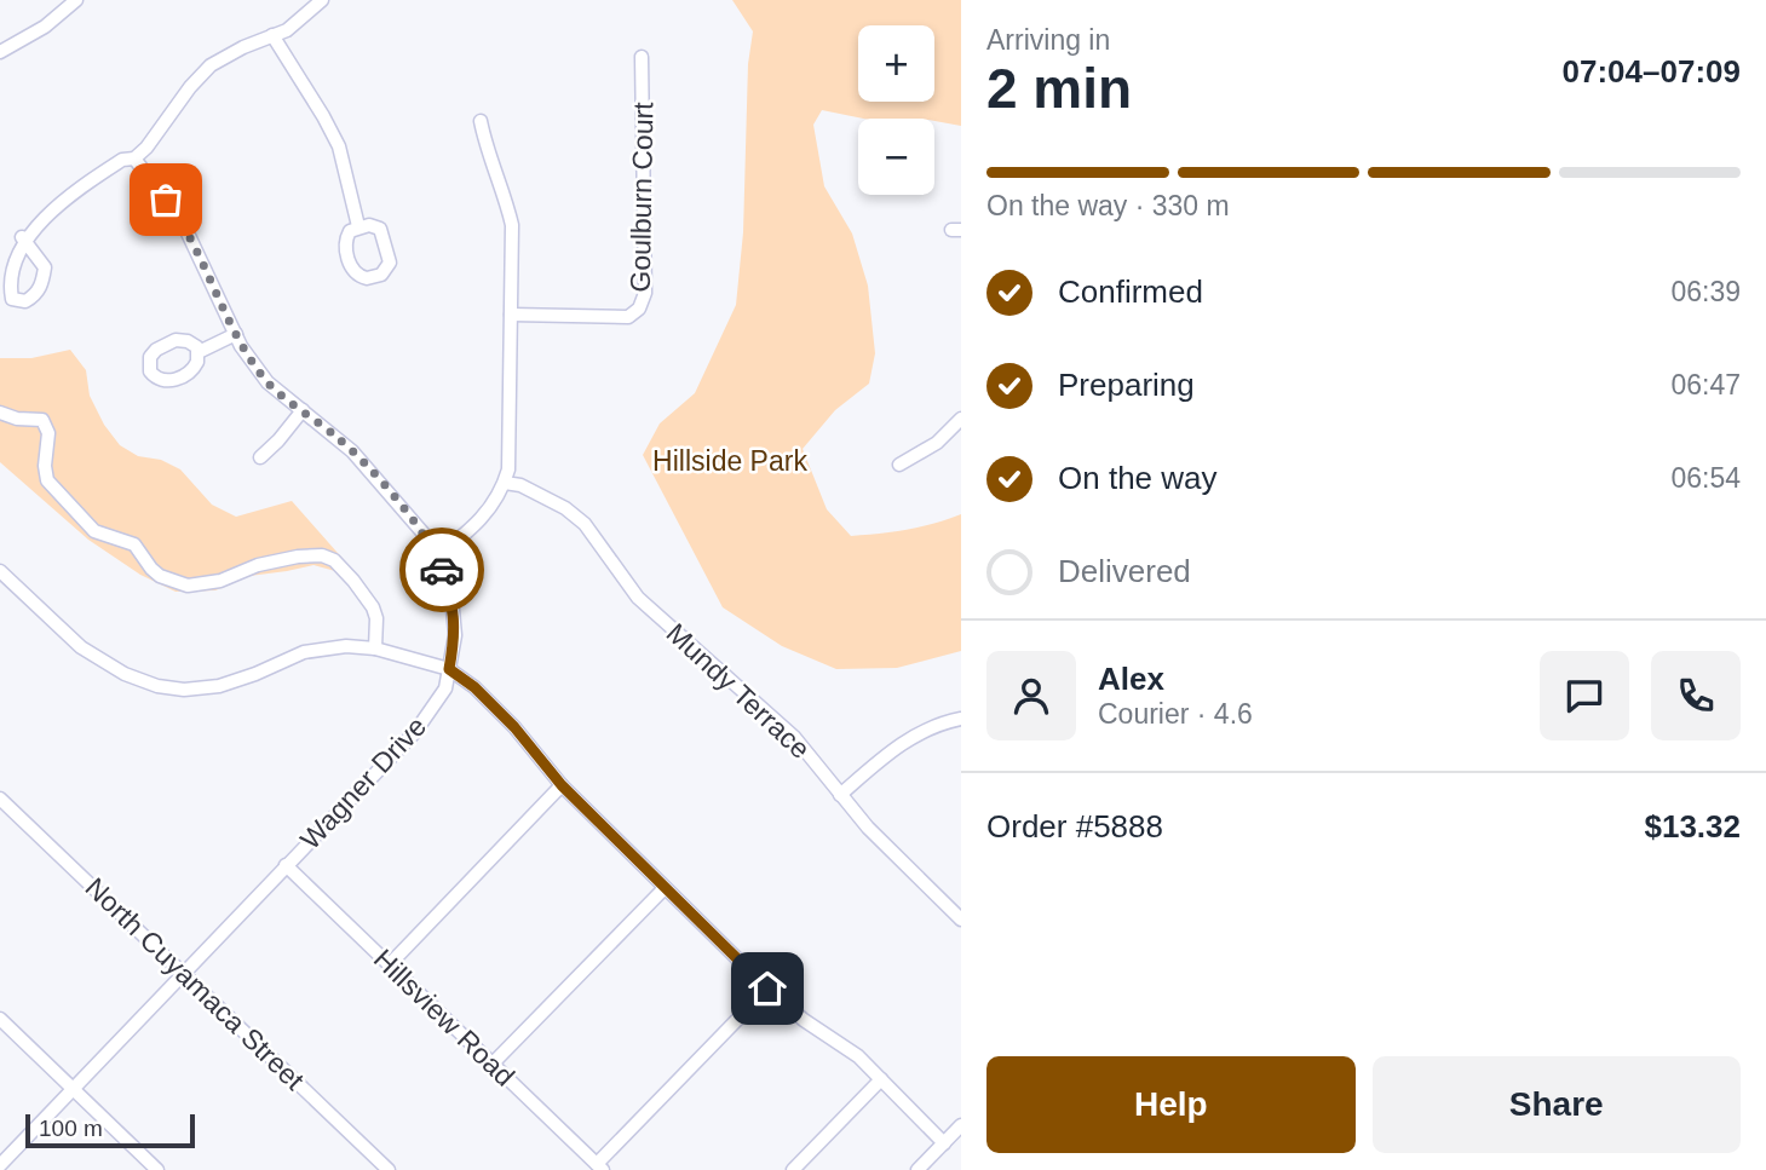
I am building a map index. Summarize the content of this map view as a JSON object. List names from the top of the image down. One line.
{"streets":{"street":["Goulburn Court","Mundy Terrace","Wagner Drive","North Cuyamaca Street","Hillsview Road"]},"crossings":[["Wagner Drive","North Cuyamaca Street"],["Wagner Drive","Hillsview Road"]],"parks":["Hillside Park"],"scale_bar":"100 m","page":{"heading":["2 min","Arriving in","07:04–07:09"],"panel":["Alex","Courier · 4.6","Order #5888","$13.32"],"map_buttons":["+","−"],"bar":"On the way · 330 m","list":[["Confirmed","06:39"],["Preparing","06:47"],["On the way","06:54"],"Delivered"],"buttons":["Help","Share"],"scale":"100 m"}}
